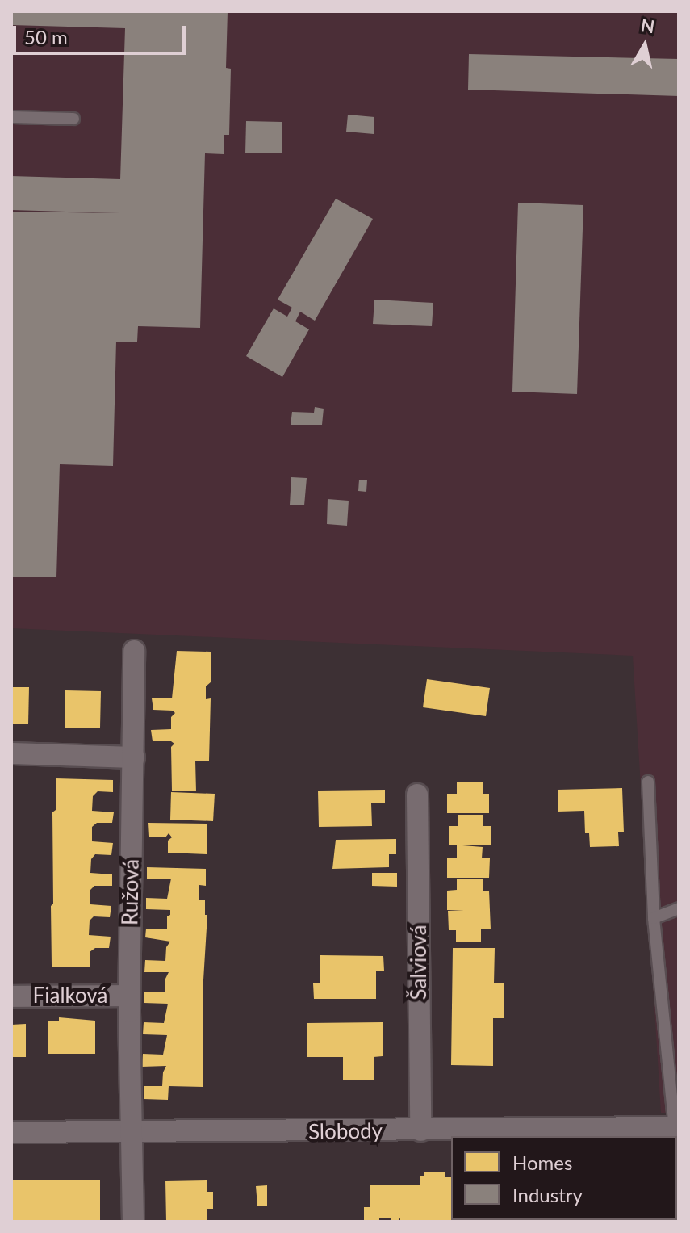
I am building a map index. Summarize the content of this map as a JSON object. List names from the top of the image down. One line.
{"streets":{"street":["Ružová","Šalviová","Fialková","Slobody"]},"crossings":[["Ružová","Fialková"],["Ružová","Slobody"],["Šalviová","Slobody"]],"legend":["Homes","Industry"],"scale_bar":"50 m","north":"top"}
